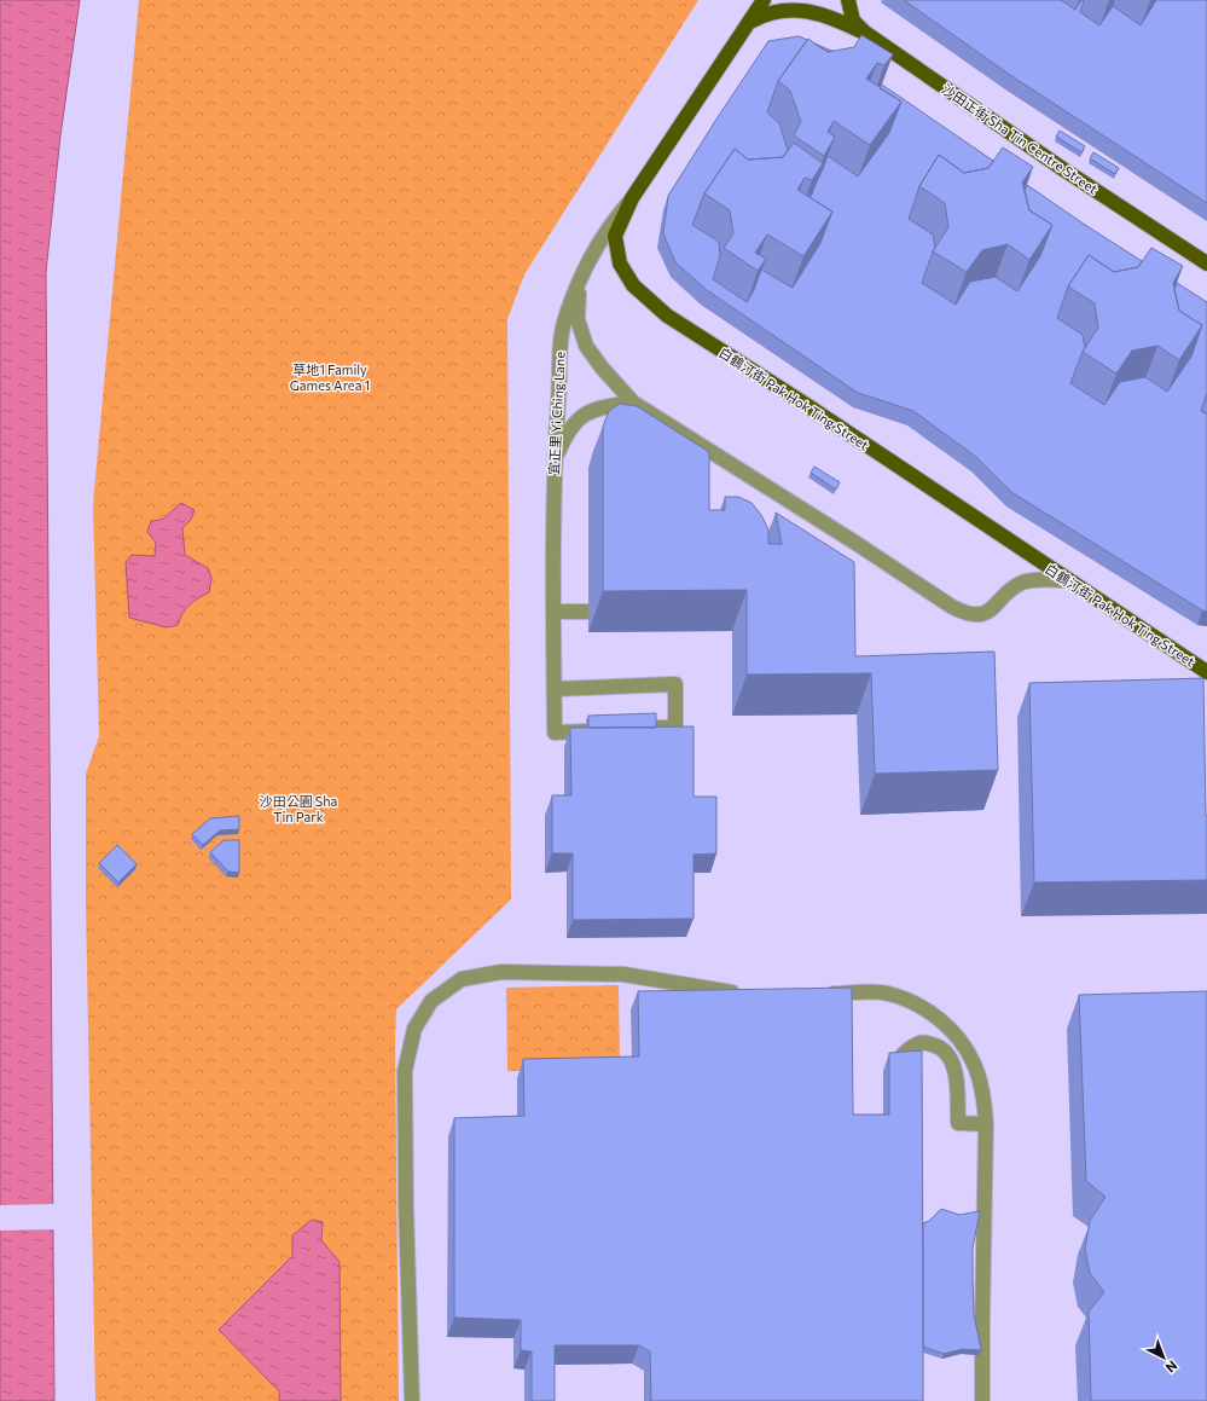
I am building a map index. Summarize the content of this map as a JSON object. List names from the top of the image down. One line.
{"streets":{"main road":["沙田正街 Sha Tin Centre Street","白鶴汀街 Pak Hok Ting Street"],"street":["宜正里 Yi Ching Lane"]},"crossings":[["白鶴汀街 Pak Hok Ting Street","宜正里 Yi Ching Lane"]],"parks":["草地1 Family Games Area 1","沙田公園 Sha Tin Park"],"north":"bottom right"}
